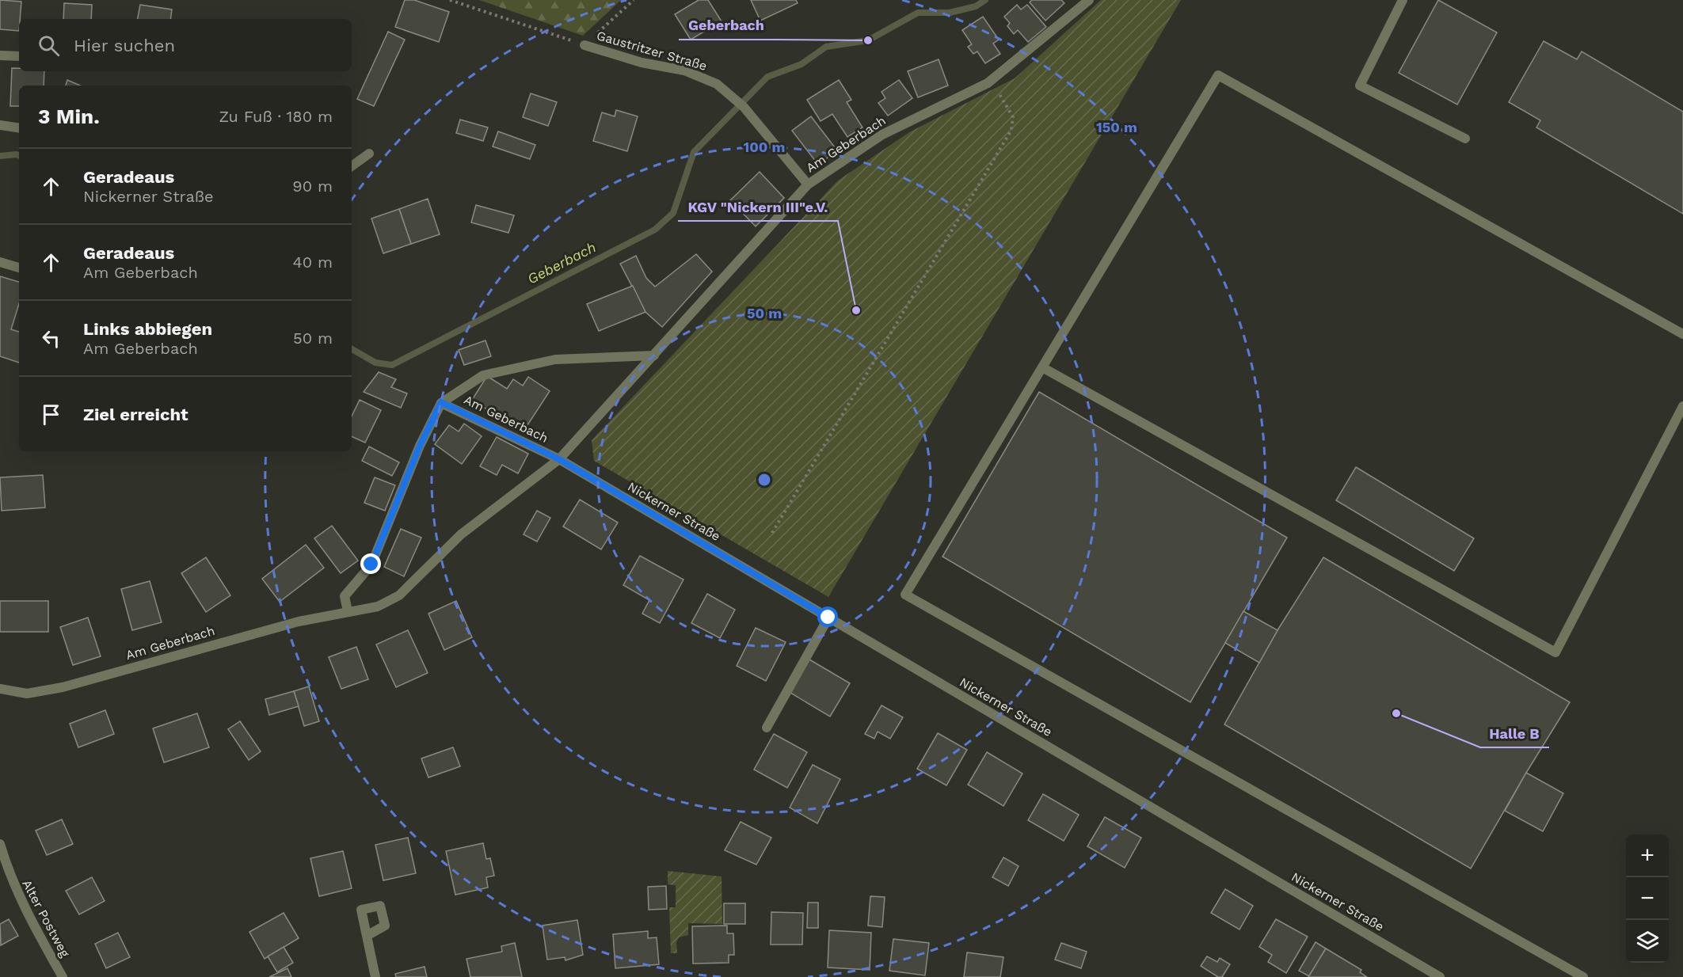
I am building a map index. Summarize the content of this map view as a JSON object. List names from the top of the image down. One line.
{"streets":{"street":["Gaustritzer Straße","Am Geberbach","Nickerner Straße","Alter Postweg"]},"crossings":[["Gaustritzer Straße","Am Geberbach"],["Am Geberbach","Nickerner Straße"]],"water":["Geberbach"],"places":["Geberbach","KGV \"Nickern III\"e.V.","Halle B"],"page":{"search":"Hier suchen","heading":["3 Min.","Zu Fuß · 180 m"],"list":[["Geradeaus","Nickerner Straße","90 m"],["Geradeaus","Am Geberbach","40 m"],["Links abbiegen","Am Geberbach","50 m"],"Ziel erreicht"],"map_buttons":["+","−"]},"rings":["150 m","100 m","50 m"]}
